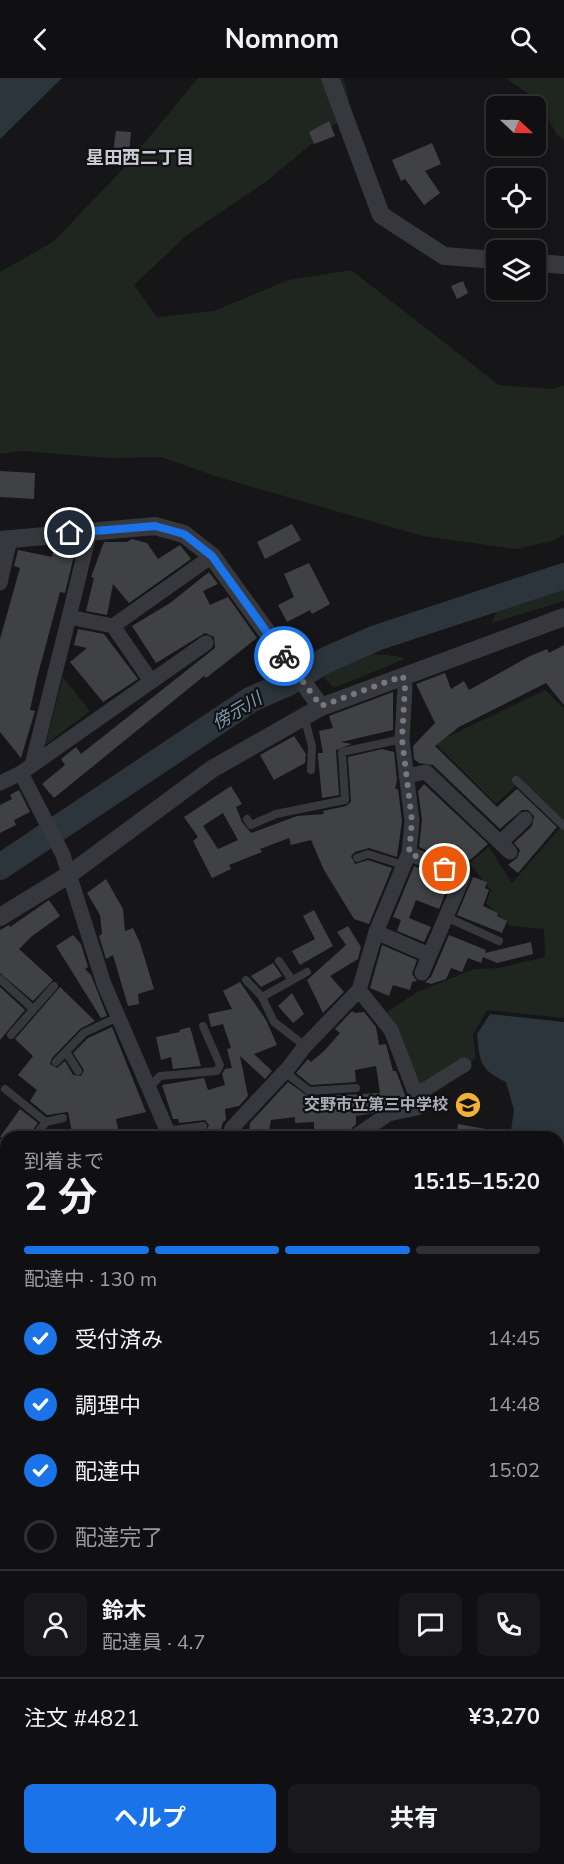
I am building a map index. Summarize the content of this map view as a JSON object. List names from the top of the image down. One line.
{"districts":["星田西二丁目"],"water":["傍示川"],"places":{"school or university":["交野市立第三中学校"]},"north":"right","page":{"header":"Nomnom","heading":["2 分","到着まで","15:15–15:20"],"panel":["鈴木","配達員 · 4.7","注文 #4821","¥3,270"],"bar":"配達中 · 130 m","list":[["受付済み","14:45"],["調理中","14:48"],["配達中","15:02"],"配達完了"],"buttons":["ヘルプ","共有"]}}
